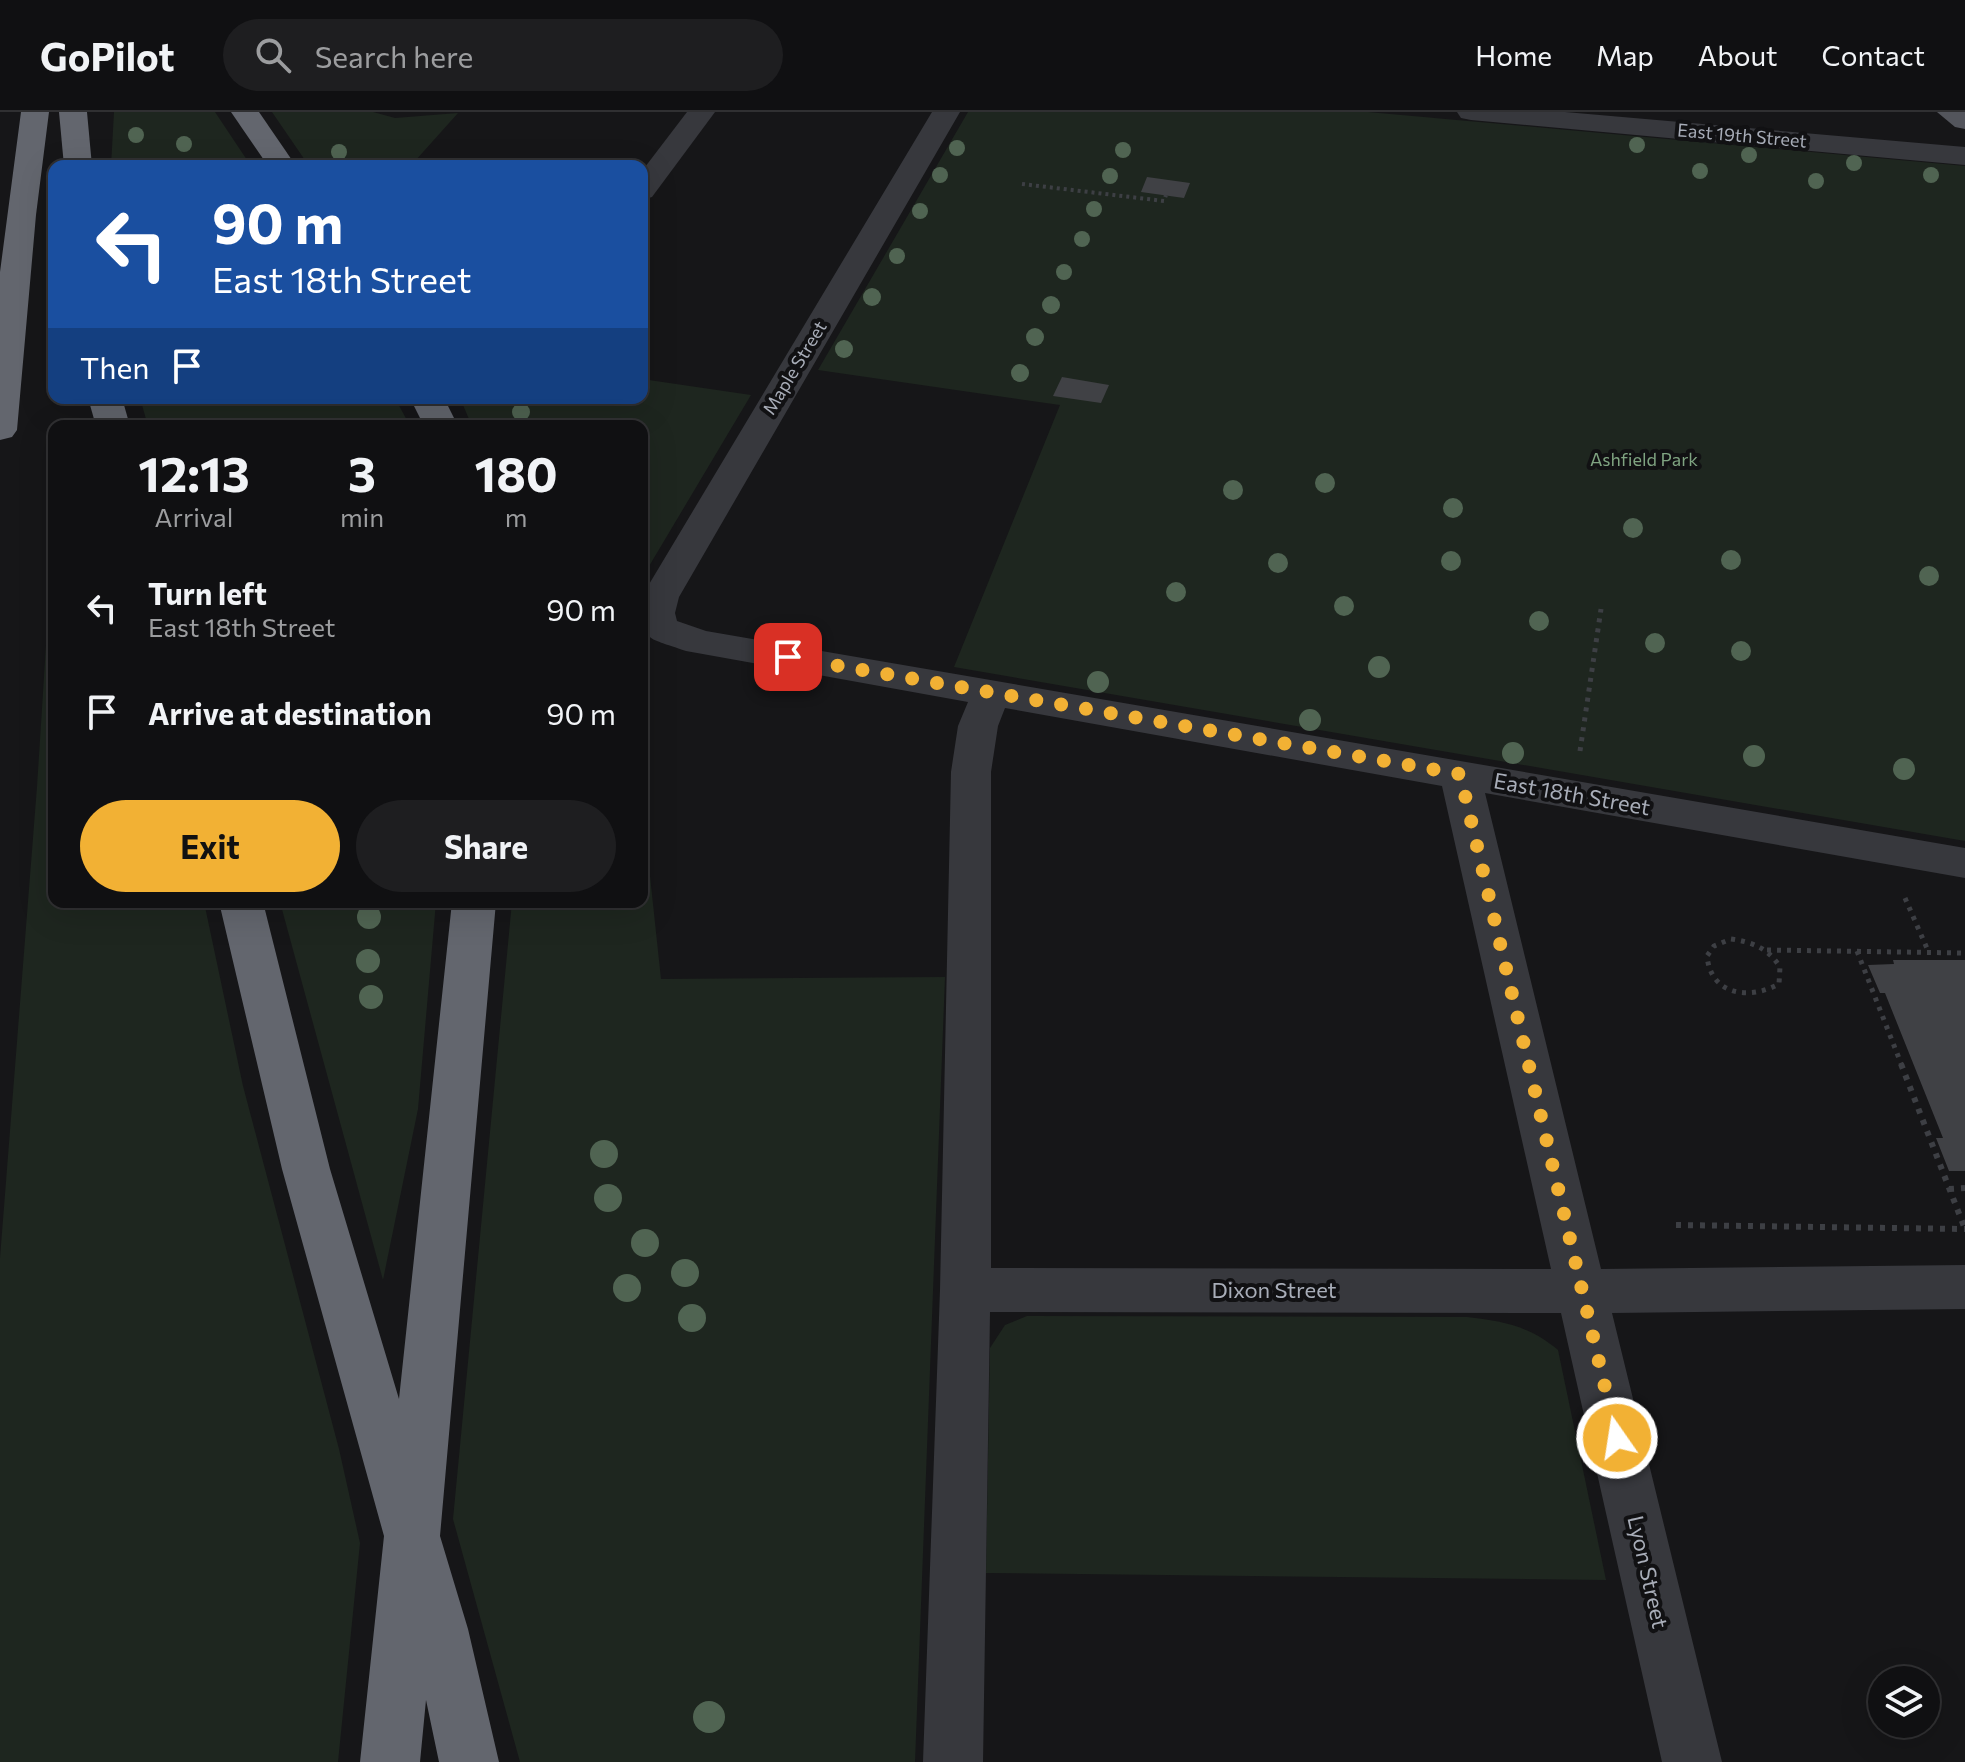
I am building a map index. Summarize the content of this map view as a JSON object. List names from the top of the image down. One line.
{"streets":{"street":["East 19th Street","Maple Street","East 18th Street","Dixon Street","Lyon Street"]},"crossings":[["Maple Street","East 18th Street"],["East 18th Street","Lyon Street"],["Dixon Street","Lyon Street"]],"parks":["Ashfield Park"],"page":{"header":"GoPilot","search":"Search here","nav":["Home","Map","About","Contact"],"turn":["90 m","East 18th Street"],"then":"Then","eta":["12:13","Arrival","3","min","180","m"],"list":[{"name":"Turn left","note":"East 18th Street","value":"90 m"},{"name":"Arrive at destination","value":"90 m"}],"buttons":["Exit","Share"]}}
